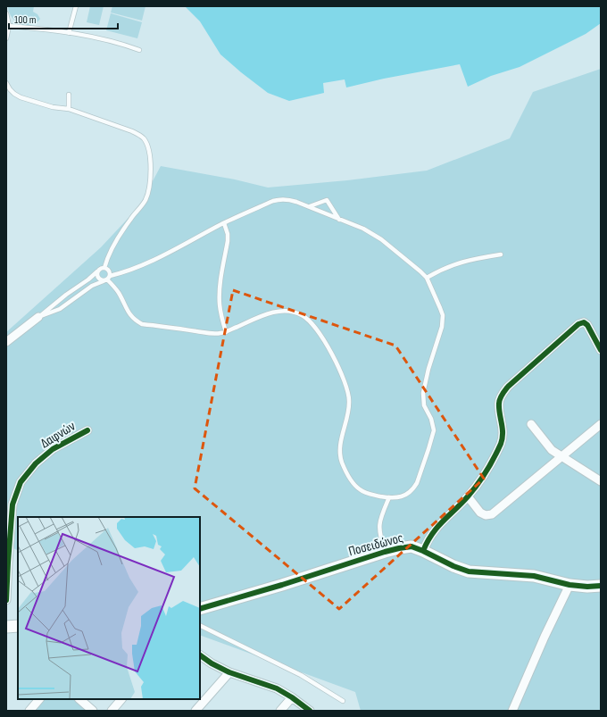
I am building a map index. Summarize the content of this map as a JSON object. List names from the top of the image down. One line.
{"streets":{"street":["Δαφνών","Ποσειδώνος"]},"scale_bar":"100 m"}
